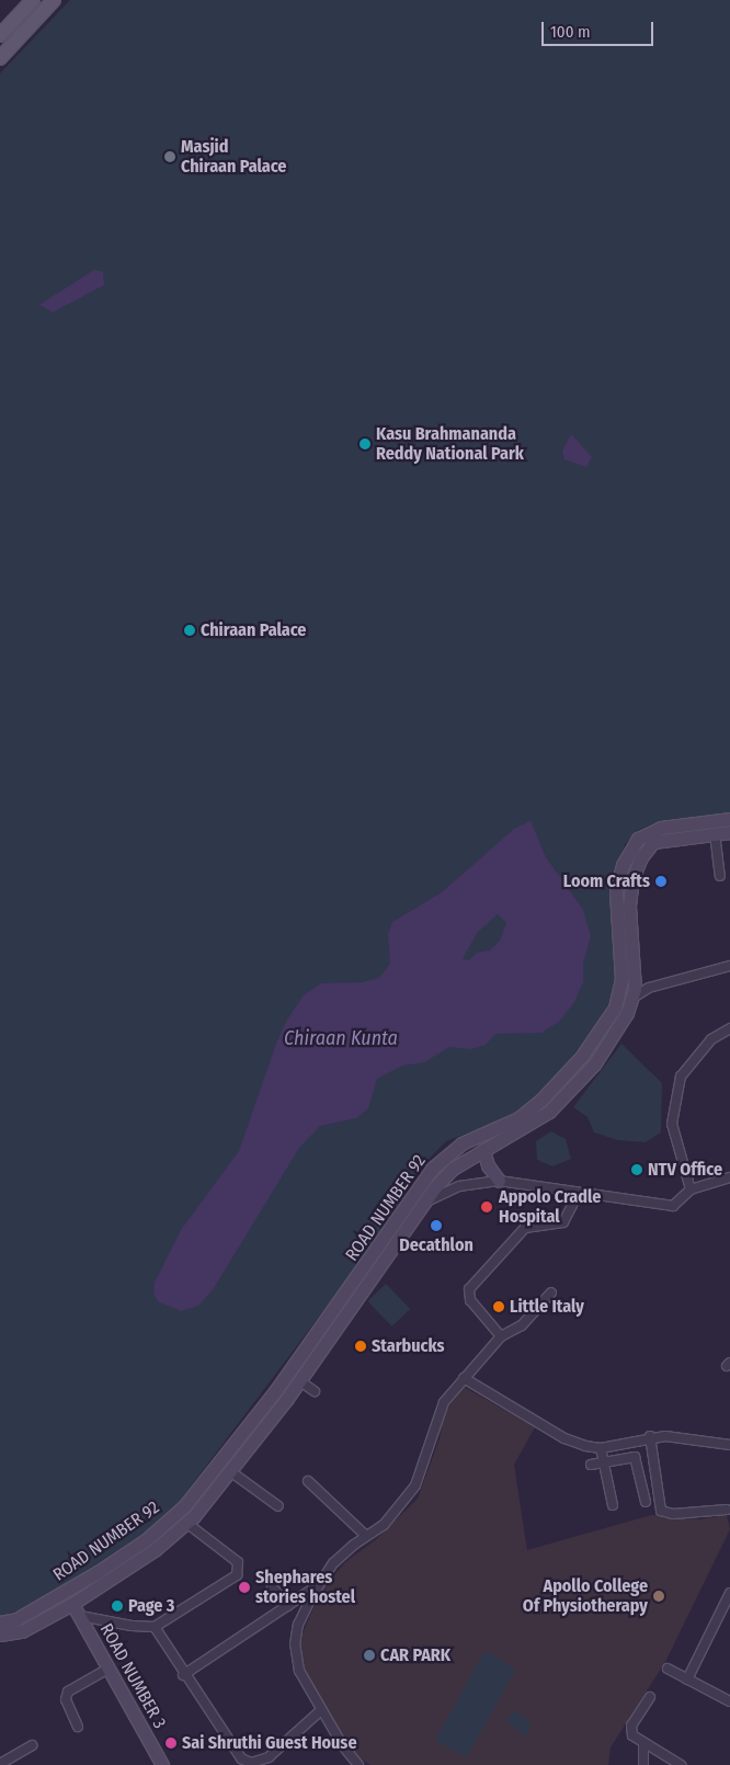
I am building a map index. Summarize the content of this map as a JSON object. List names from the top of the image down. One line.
{"streets":{"main road":["ROAD NUMBER 92","ROAD NUMBER 3"]},"crossings":[["ROAD NUMBER 92","ROAD NUMBER 3"]],"water":["Chiraan Kunta"],"places":["Masjid Chiraan Palace","Kasu Brahmananda Reddy National Park","Chiraan Palace","Loom Crafts","NTV Office","Appolo Cradle Hospital","Decathlon","Little Italy","Starbucks","Shephares stories hostel","Apollo College Of Physiotherapy","Page 3","CAR PARK","Sai Shruthi Guest House"],"scale_bar":"100 m"}
